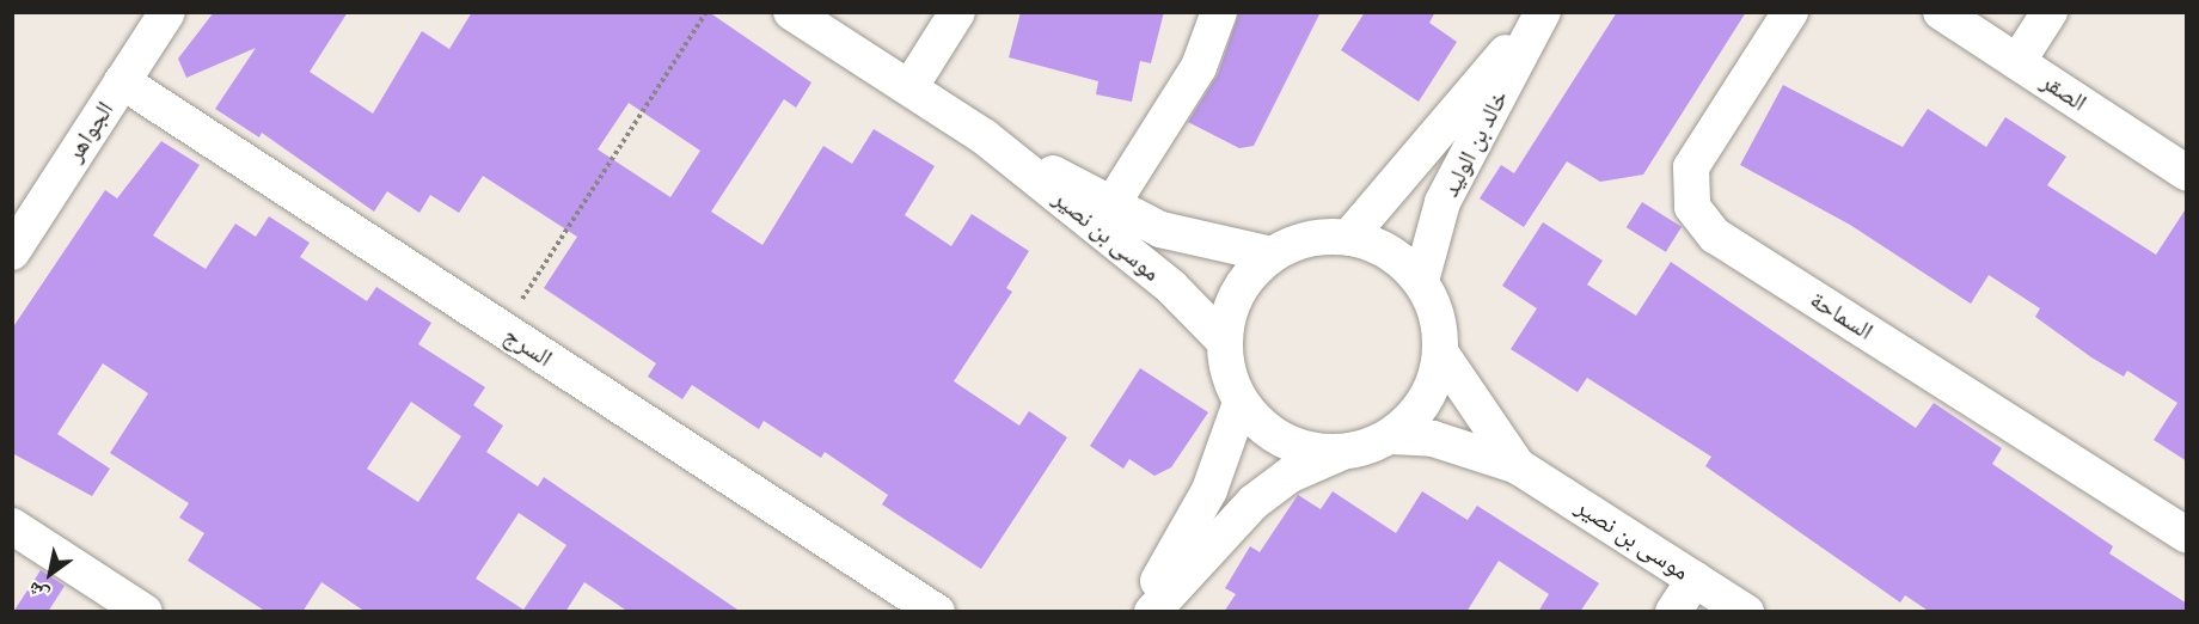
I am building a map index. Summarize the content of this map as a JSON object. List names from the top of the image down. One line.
{"streets":{"street":["الصقر","الجواهر","خالد بن الوليد","موسى بن نصير","السماحة","السرج"]},"crossings":[["الجواهر","السرج"],["خالد بن الوليد","موسى بن نصير"]],"north":"bottom left"}
